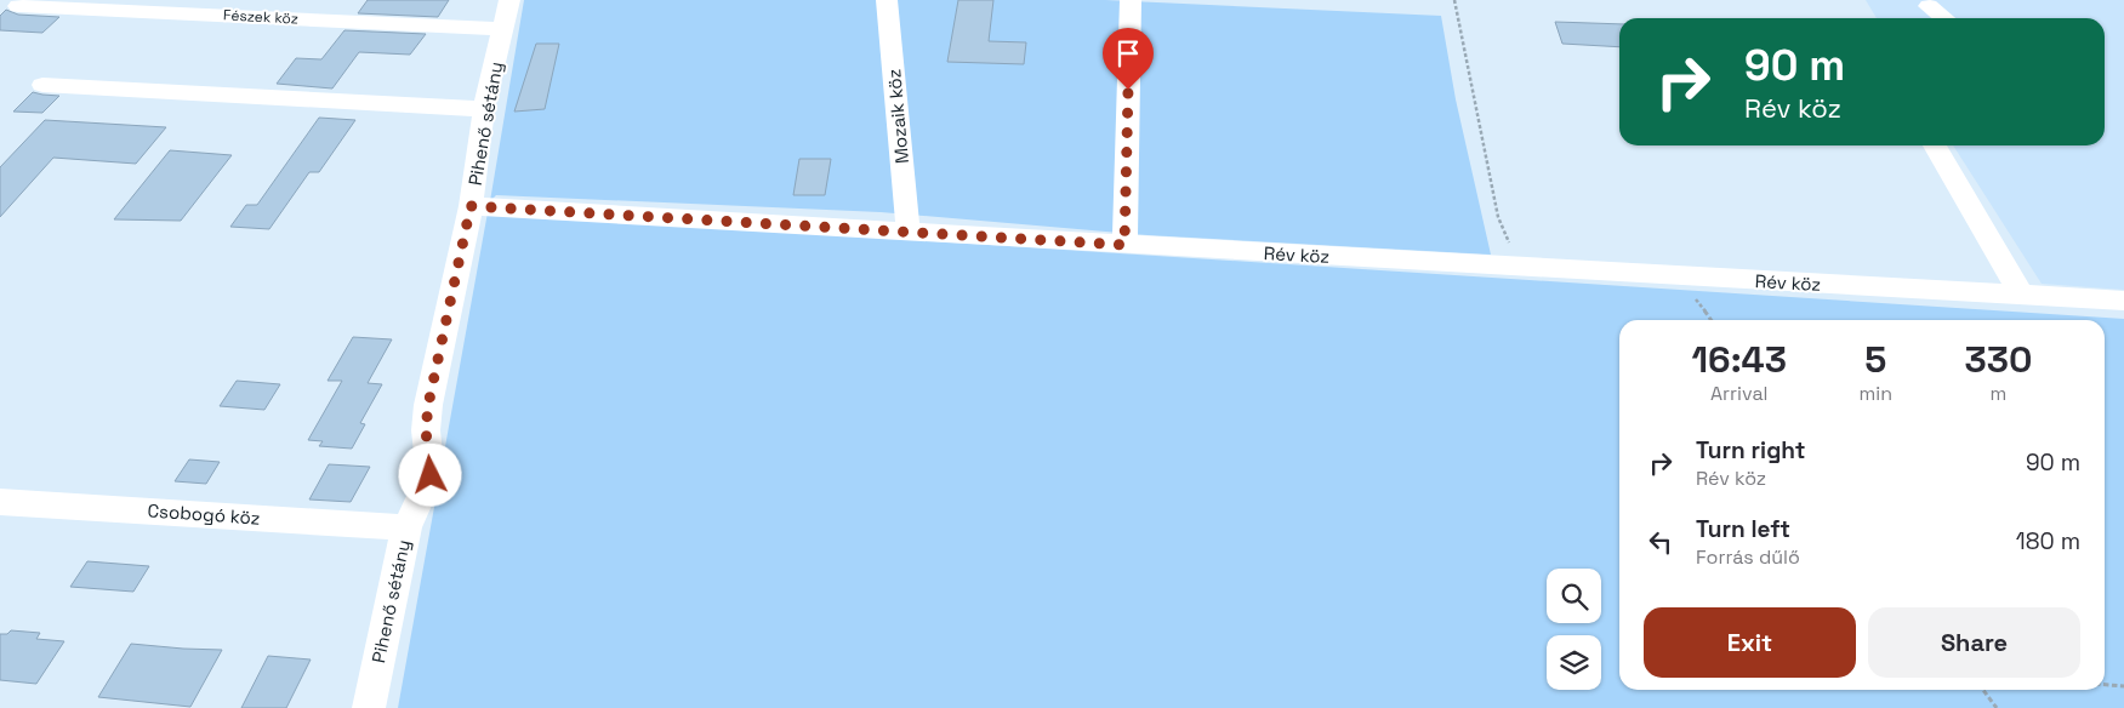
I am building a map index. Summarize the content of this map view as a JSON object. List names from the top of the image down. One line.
{"streets":{"street":["Fészek köz","Mozaik köz","Pihenő sétány","Rév köz","Csobogó köz"]},"crossings":[["Fészek köz","Pihenő sétány"],["Mozaik köz","Rév köz"],["Pihenő sétány","Rév köz"],["Pihenő sétány","Csobogó köz"]],"page":{"turn":["90 m","Rév köz"],"eta":["16:43","Arrival","5","min","330","m"],"list":[{"name":"Turn right","note":"Rév köz","value":"90 m"},{"name":"Turn left","note":"Forrás dűlő","value":"180 m"}],"buttons":["Exit","Share"]}}
